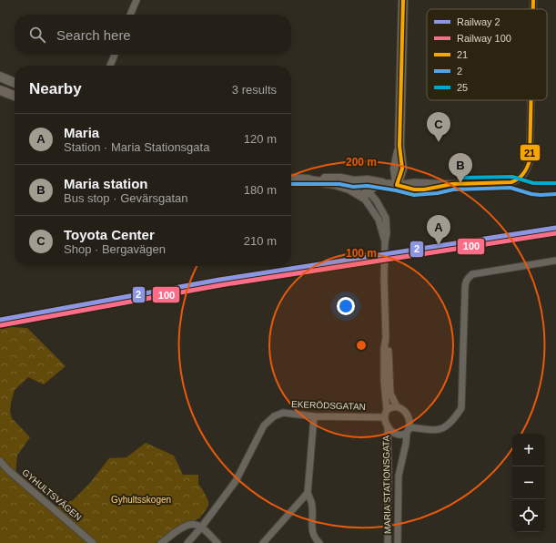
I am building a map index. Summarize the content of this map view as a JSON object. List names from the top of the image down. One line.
{"streets":{"street":["EKERÖDSGATAN","MARIA STATIONSGATA","GYHULTSVÄGEN"]},"crossings":[["EKERÖDSGATAN","MARIA STATIONSGATA"]],"parks":["Gyhultsskogen"],"lines":["transit line 21","transit line 25","transit line 2","rail line 2","rail line 100"],"legend":["Railway 2","Railway 100","21","2","25"],"page":{"search":"Search here","heading":["Nearby","3 results"],"pins":["C","B","A"],"list":[{"mark":"A","name":"Maria","note":"Station · Maria Stationsgata","value":"120 m"},{"mark":"B","name":"Maria station","note":"Bus stop · Gevärsgatan","value":"180 m"},{"mark":"C","name":"Toyota Center","note":"Shop · Bergavägen","value":"210 m"}],"map_buttons":["+","−"]},"rings":["200 m","100 m"]}
